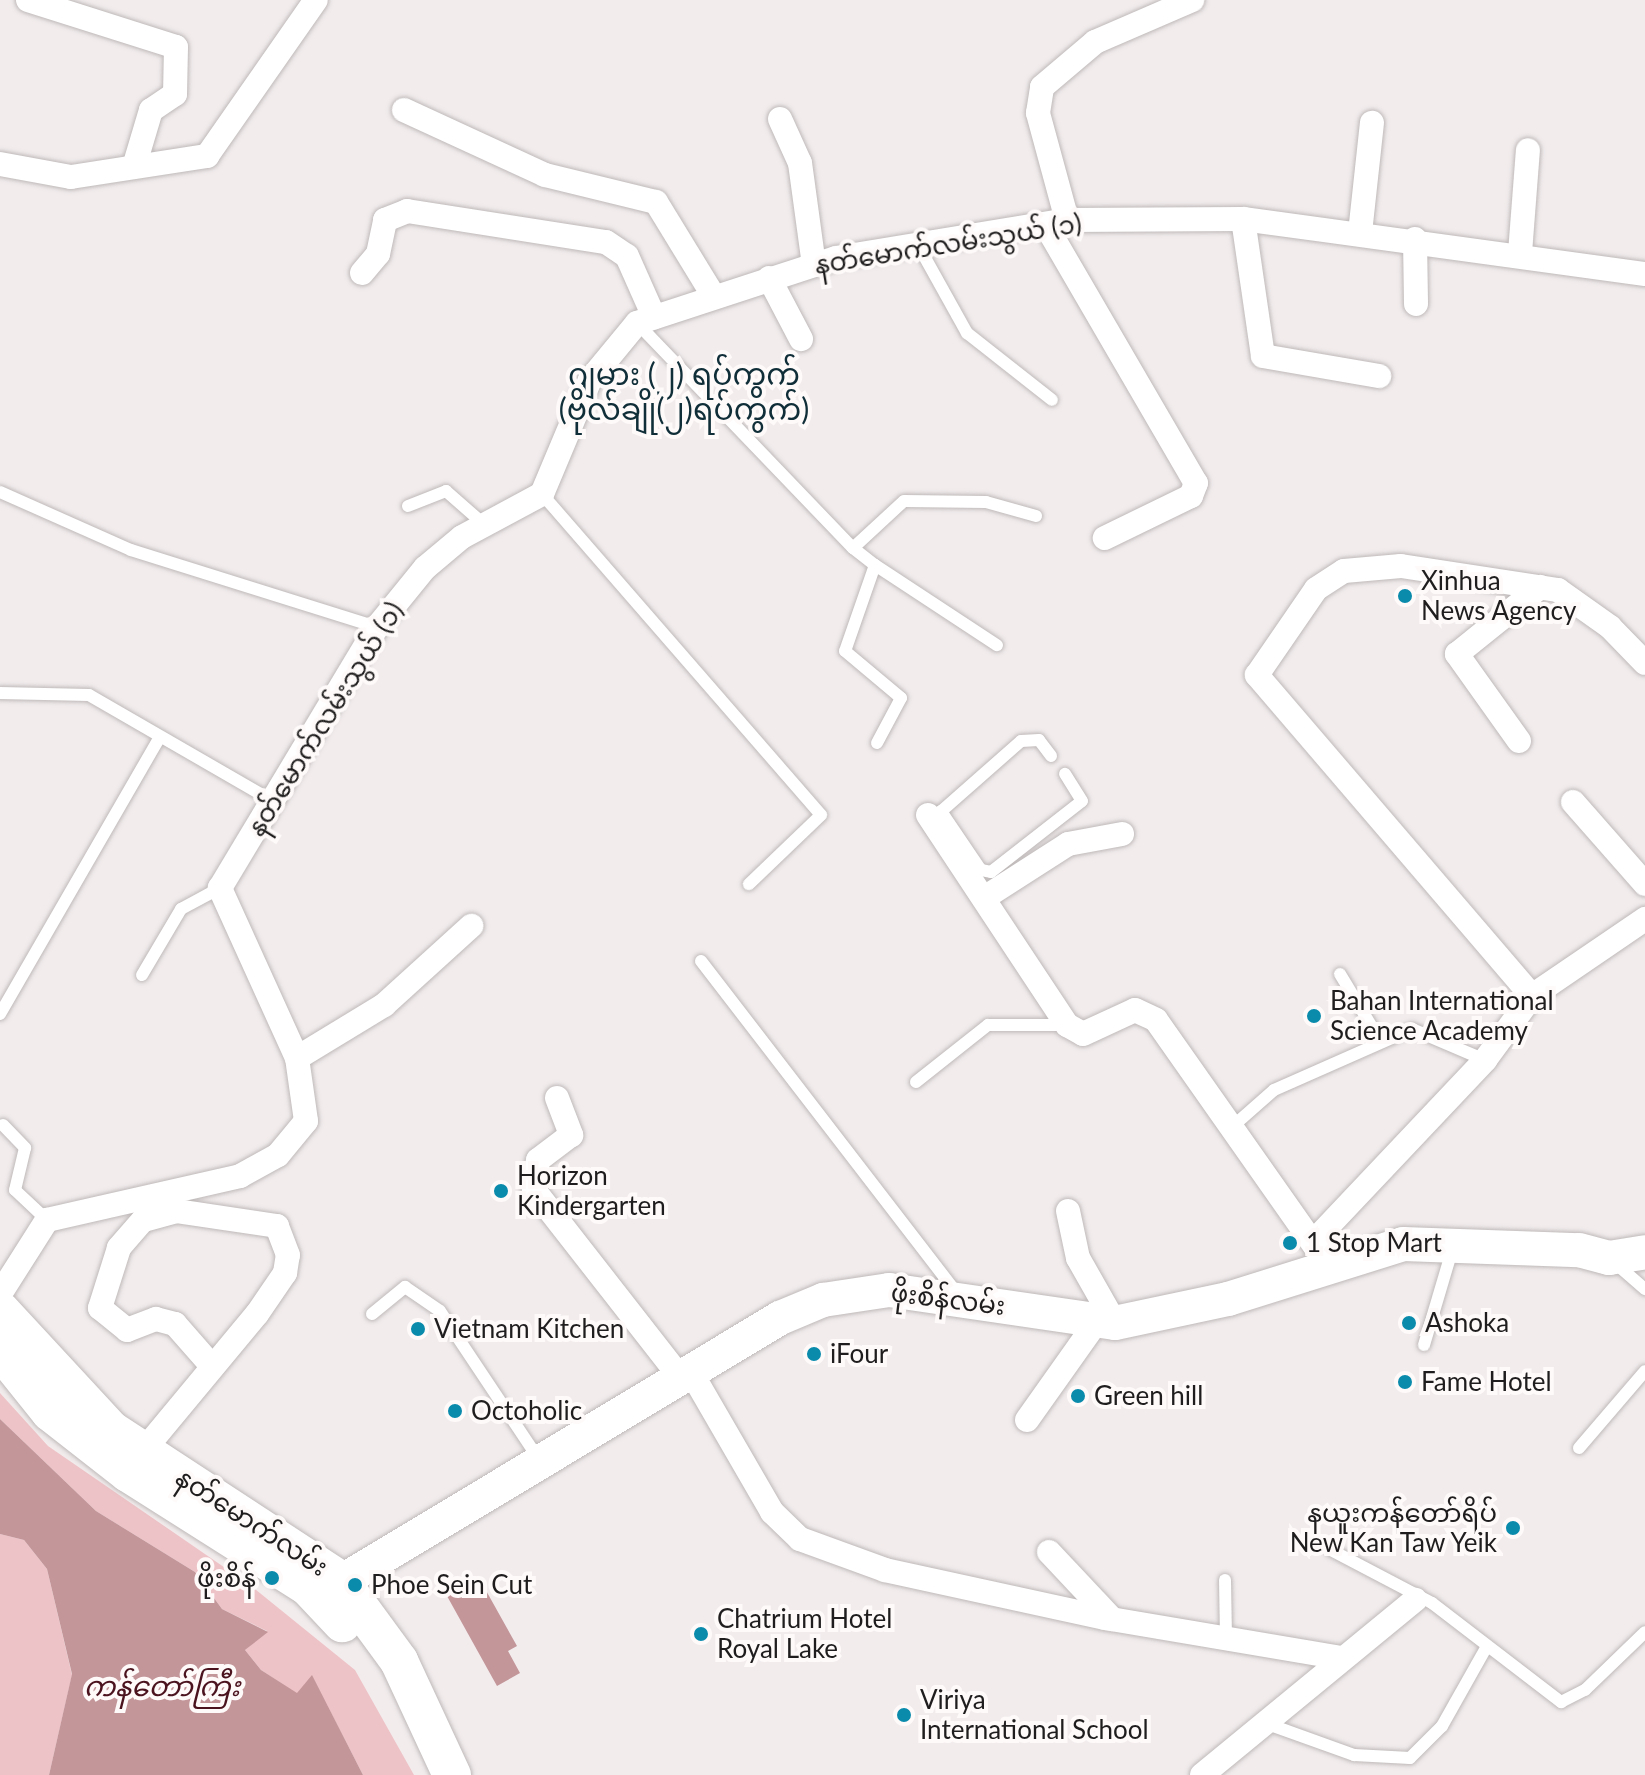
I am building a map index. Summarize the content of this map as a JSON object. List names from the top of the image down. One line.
{"streets":{"main road":["ဖိုးစိန်လမ်း","နတ်မောက်လမ်း"],"street":["နတ်မောက်လမ်းသွယ် (၁)"]},"crossings":[["ဖိုးစိန်လမ်း","နတ်မောက်လမ်း"]],"districts":["ဂျမား (၂) ရပ်ကွက် (ဗိုလ်ချို(၂)ရပ်ကွက်)"],"water":["ကန်တော်ကြီး"],"places":["Xinhua News Agency","Bahan International Science Academy","Horizon Kindergarten","1 Stop Mart","Ashoka","Vietnam Kitchen","iFour","Fame Hotel","Green hill","Octoholic","နယူးကန်တော်ရိပ် New Kan Taw Yeik","ဖိုးစိန်","Phoe Sein Cut","Chatrium Hotel Royal Lake","Viriya International School"]}
